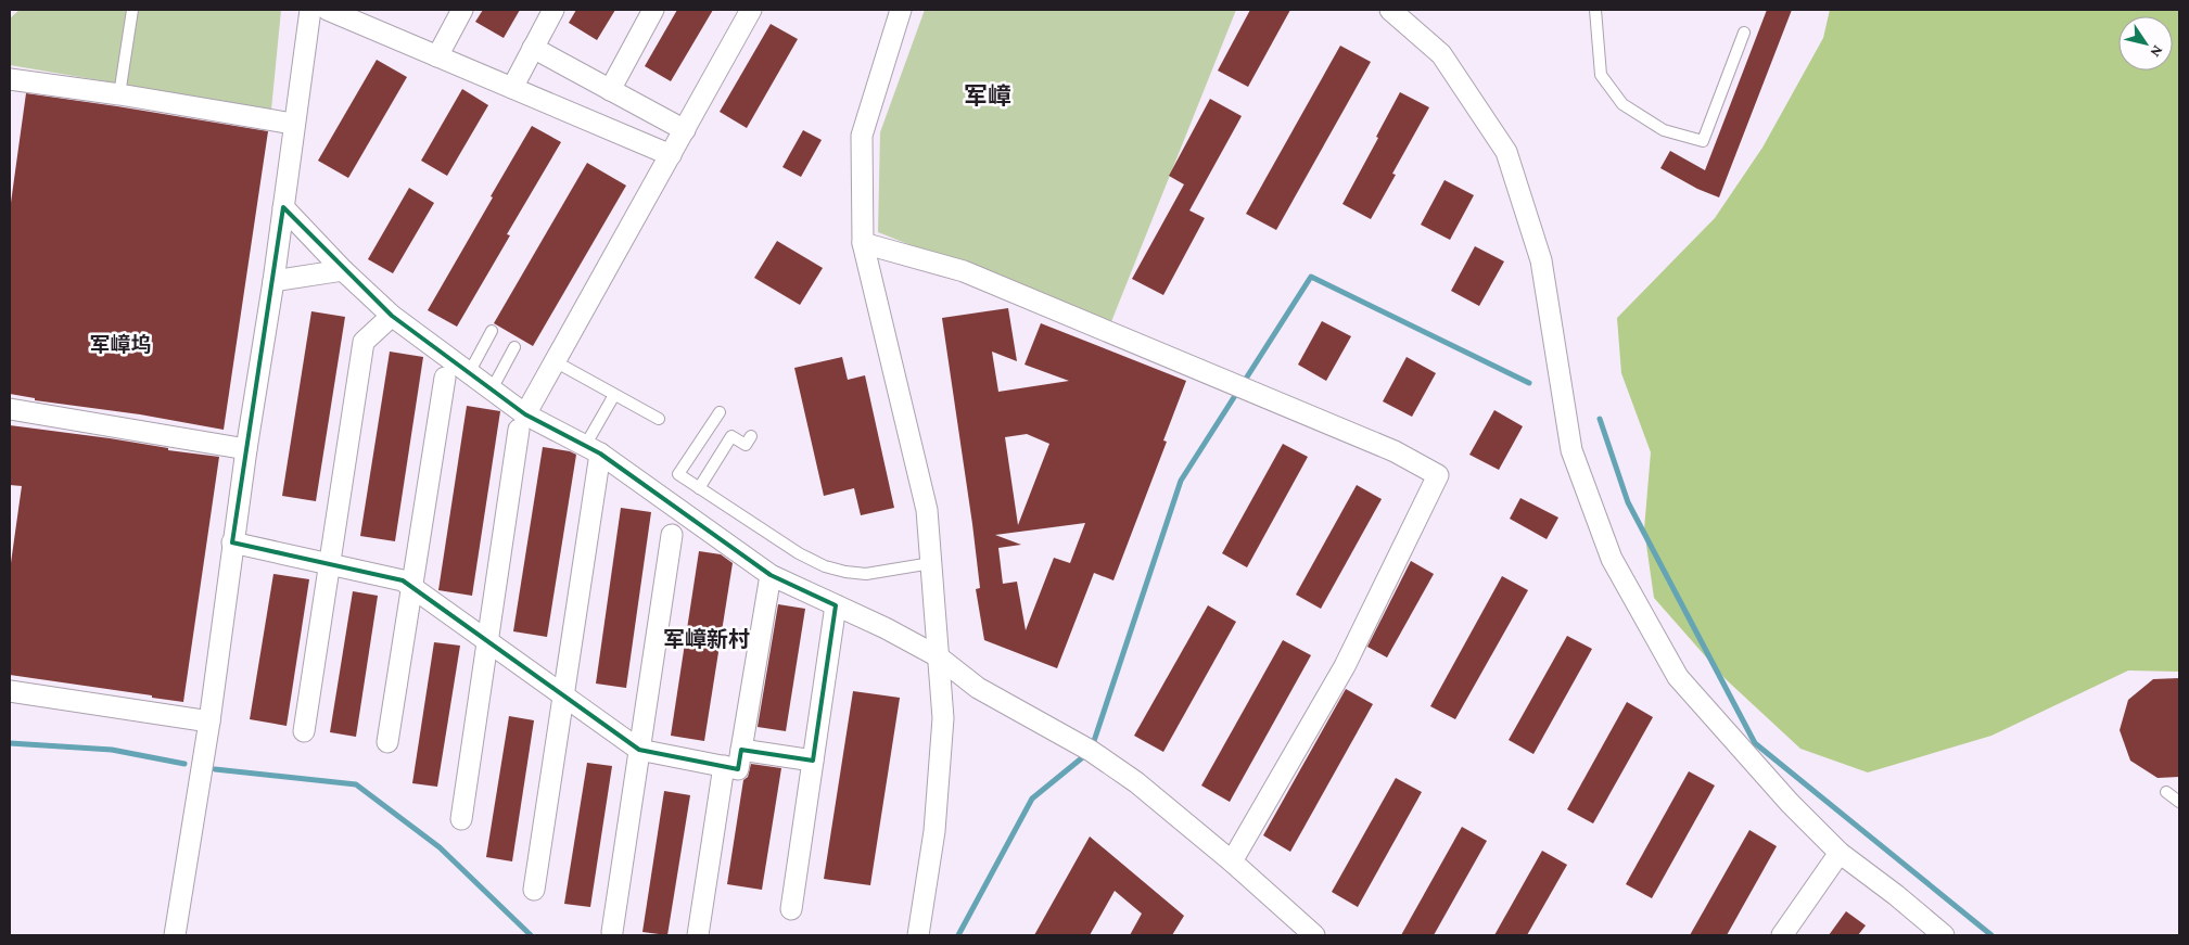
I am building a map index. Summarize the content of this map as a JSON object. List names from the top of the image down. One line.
{"districts":["军嶂","军嶂坞","军嶂新村"],"north":"bottom right"}
